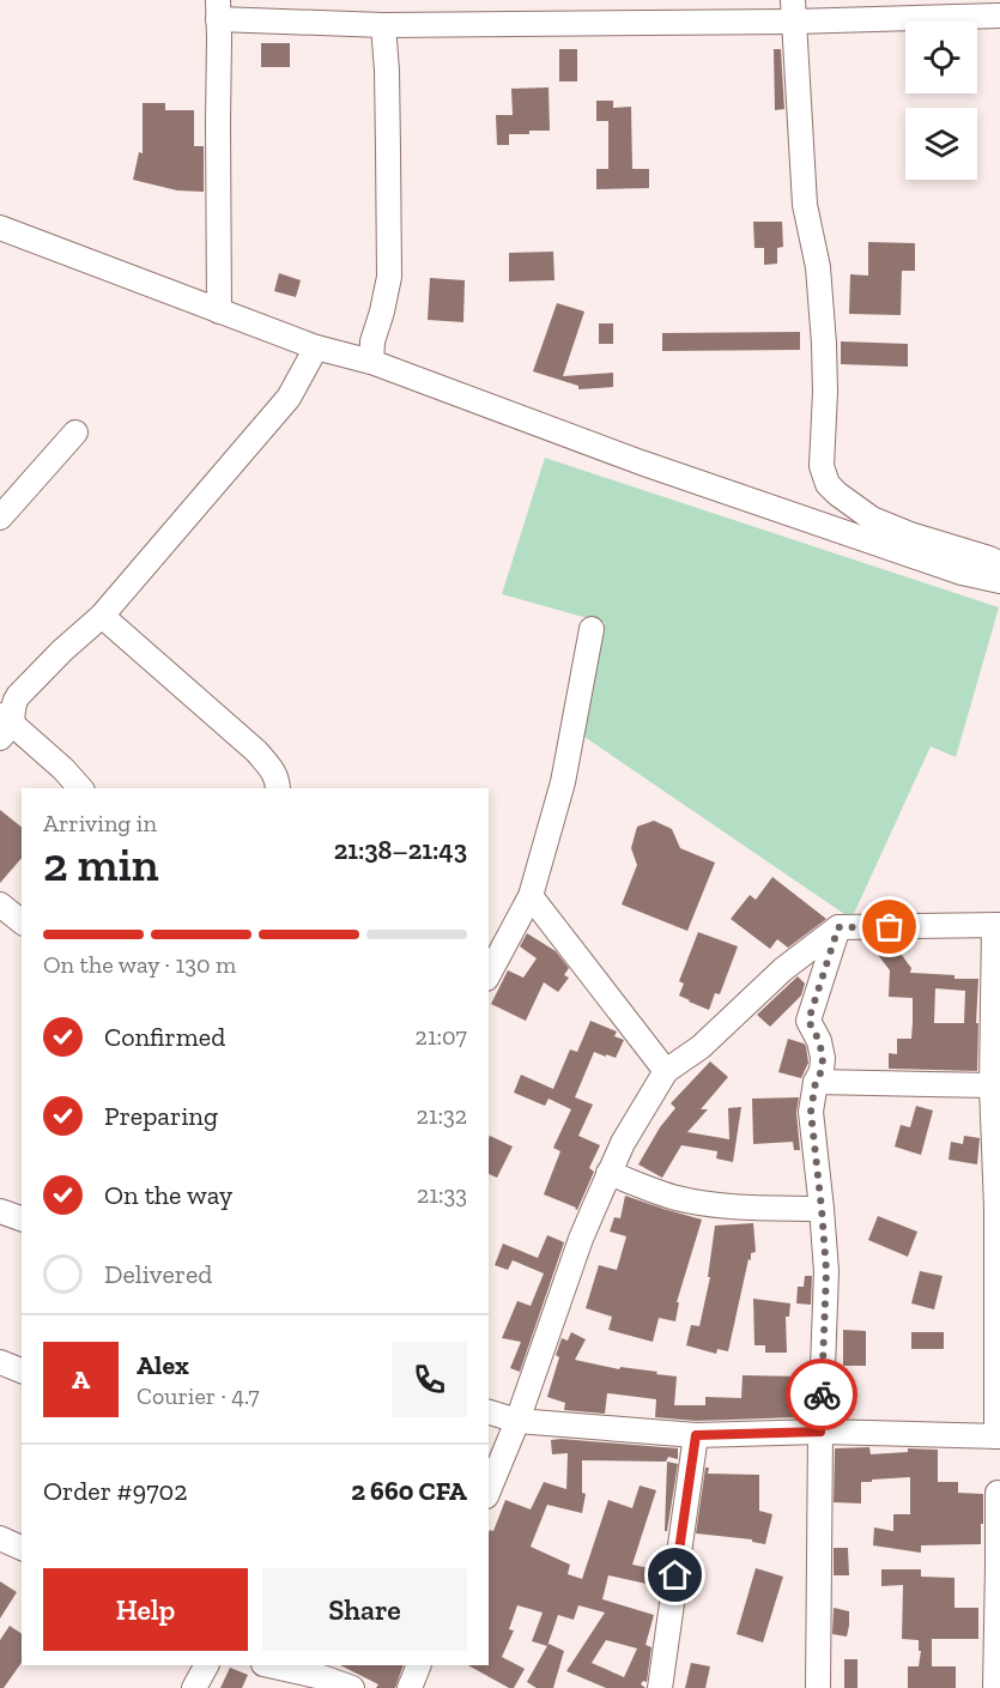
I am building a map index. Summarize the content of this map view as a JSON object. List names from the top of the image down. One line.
{"page":{"heading":["2 min","Arriving in","21:38–21:43"],"panel":["Alex","Courier · 4.7","Order #9702","2 660 CFA"],"bar":"On the way · 130 m","list":[["Confirmed","21:07"],["Preparing","21:32"],["On the way","21:33"],"Delivered"],"round":"A","buttons":["Help","Share"]}}
